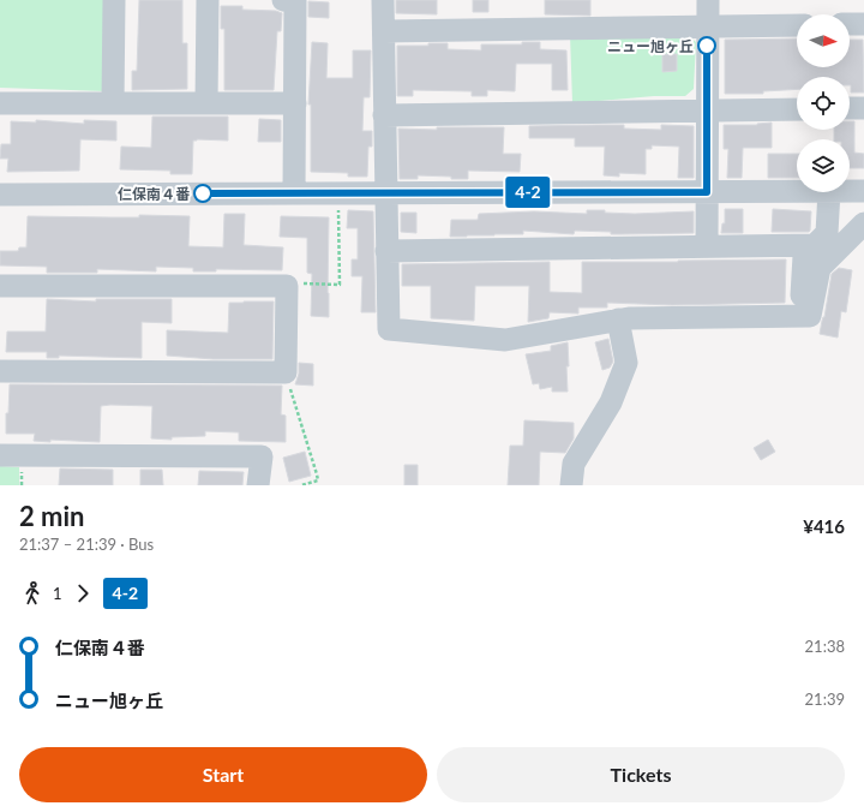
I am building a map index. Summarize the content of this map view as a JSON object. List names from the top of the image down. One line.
{"places":["ニュー旭ヶ丘","仁保南４番"],"lines":["bus line 4-2"],"north":"right","page":{"on_map":"4-2","heading":["2 min","21:37 – 21:39 · Bus","¥416"],"legs":["1","4-2"],"list":[{"name":"仁保南４番","value":"21:38"},{"name":"ニュー旭ヶ丘","value":"21:39"}],"buttons":["Start","Tickets"]}}
